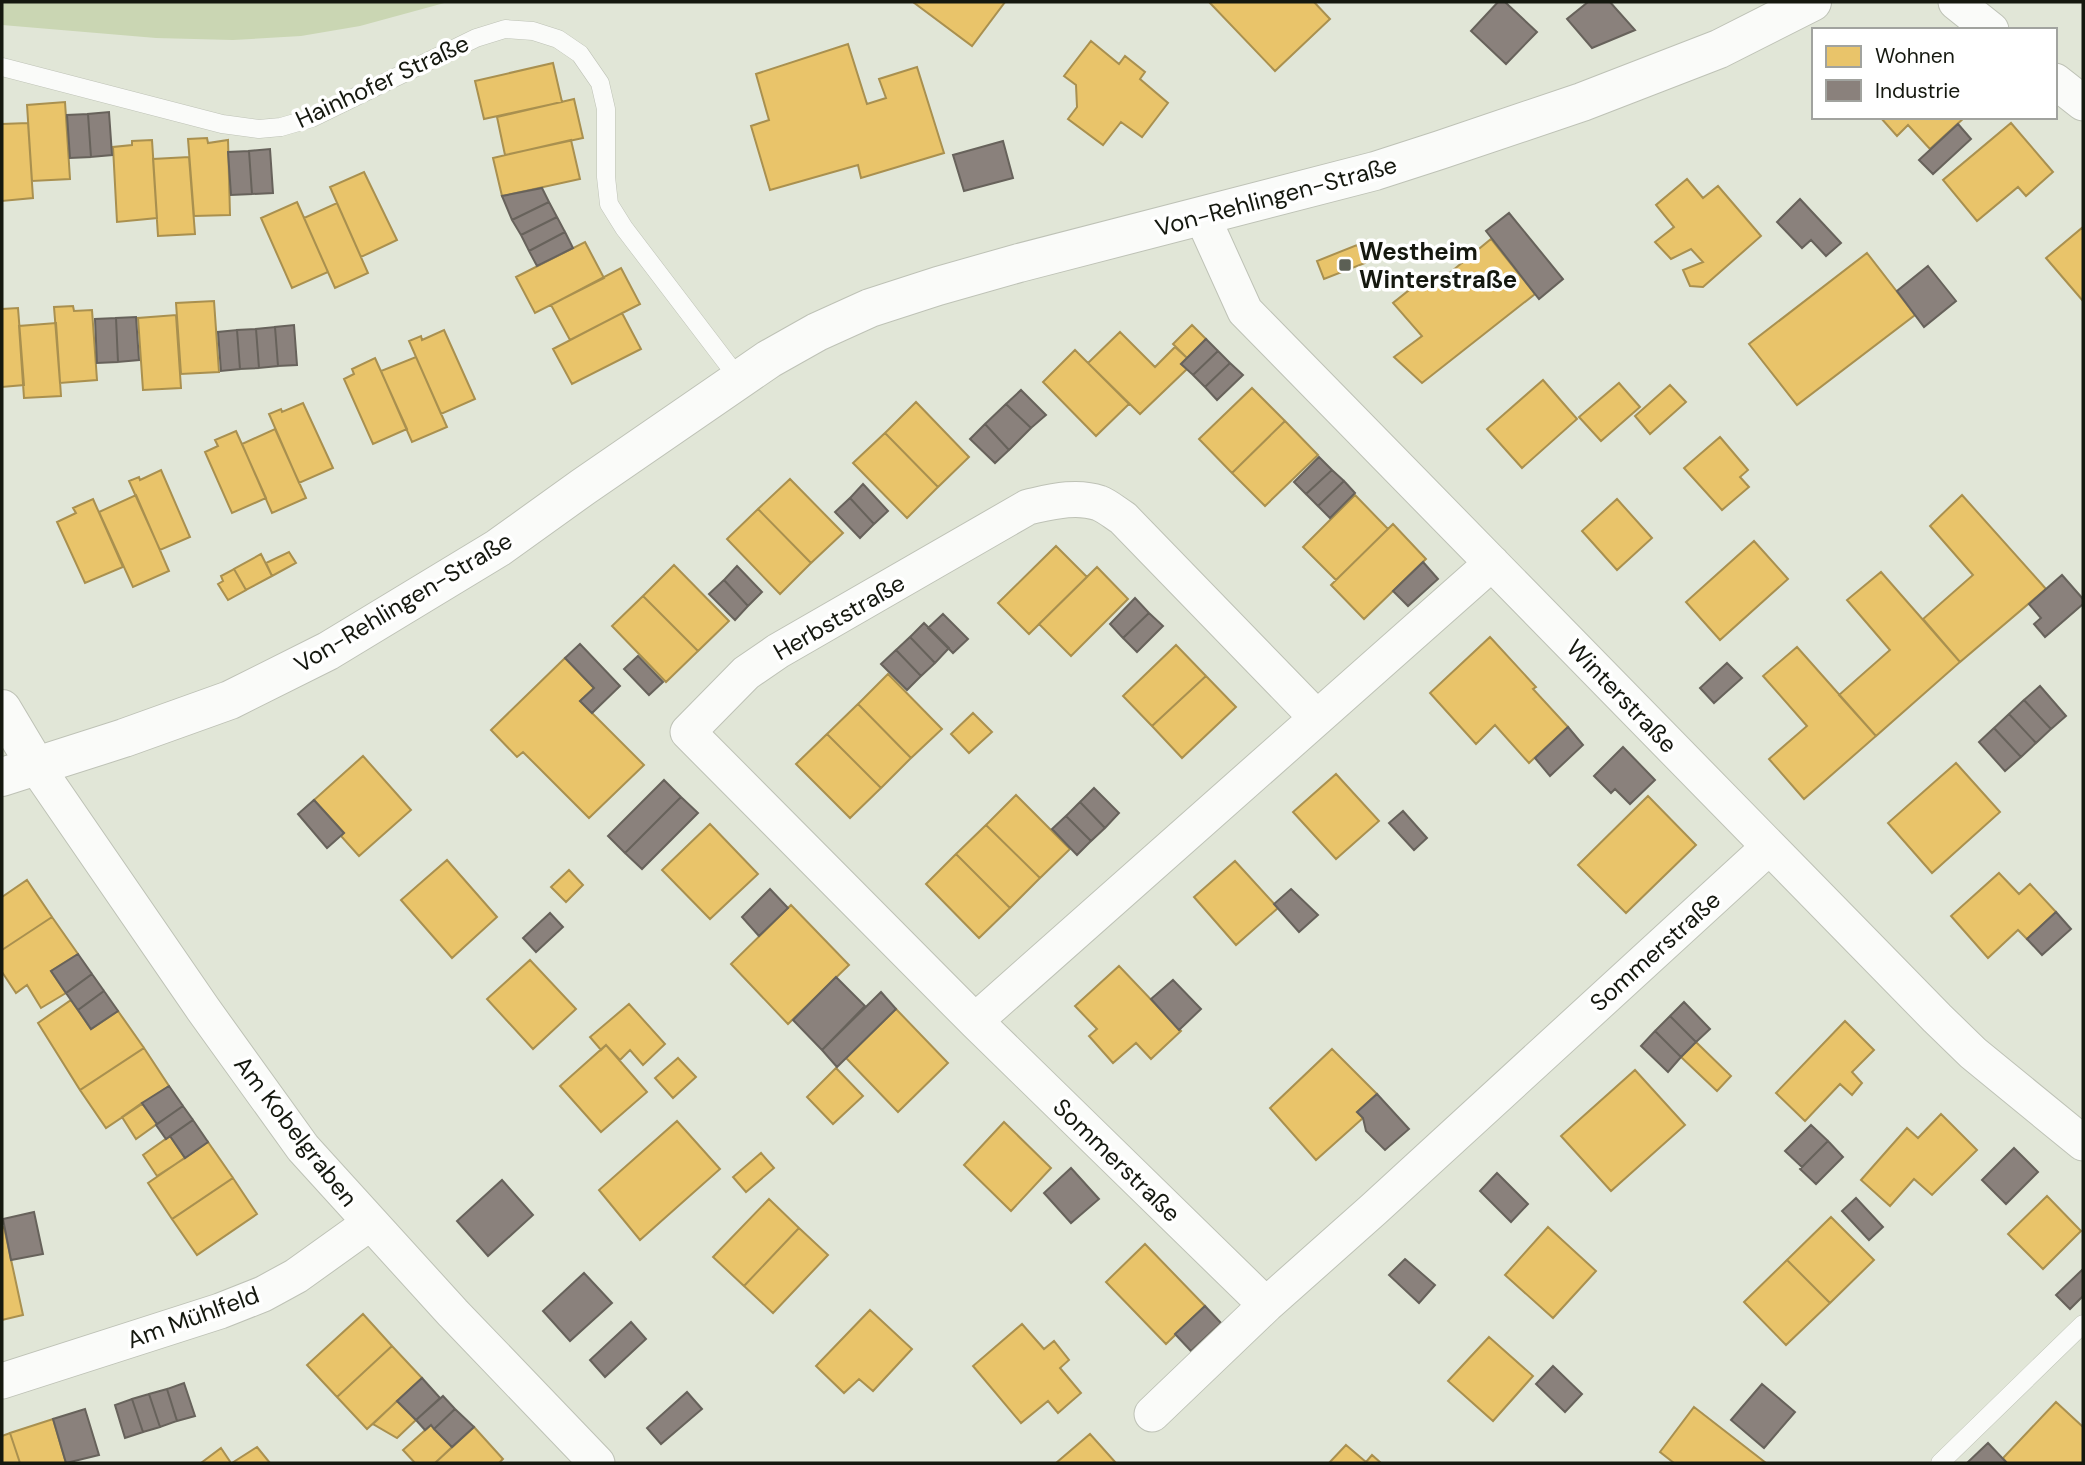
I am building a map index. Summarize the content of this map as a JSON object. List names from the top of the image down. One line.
{"streets":{"street":["Von-Rehlingen-Straße","Herbststraße","Winterstraße","Sommerstraße","Am Kobelgraben","Am Mühlfeld"],"lane":["Hainhofer Straße"]},"crossings":[["Hainhofer Straße","Von-Rehlingen-Straße"],["Von-Rehlingen-Straße","Winterstraße"],["Von-Rehlingen-Straße","Am Kobelgraben"],["Herbststraße","Sommerstraße"],["Winterstraße","Sommerstraße"],["Am Kobelgraben","Am Mühlfeld"]],"places":{"transit":["Westheim Winterstraße"]},"legend":["Wohnen","Industrie"]}
